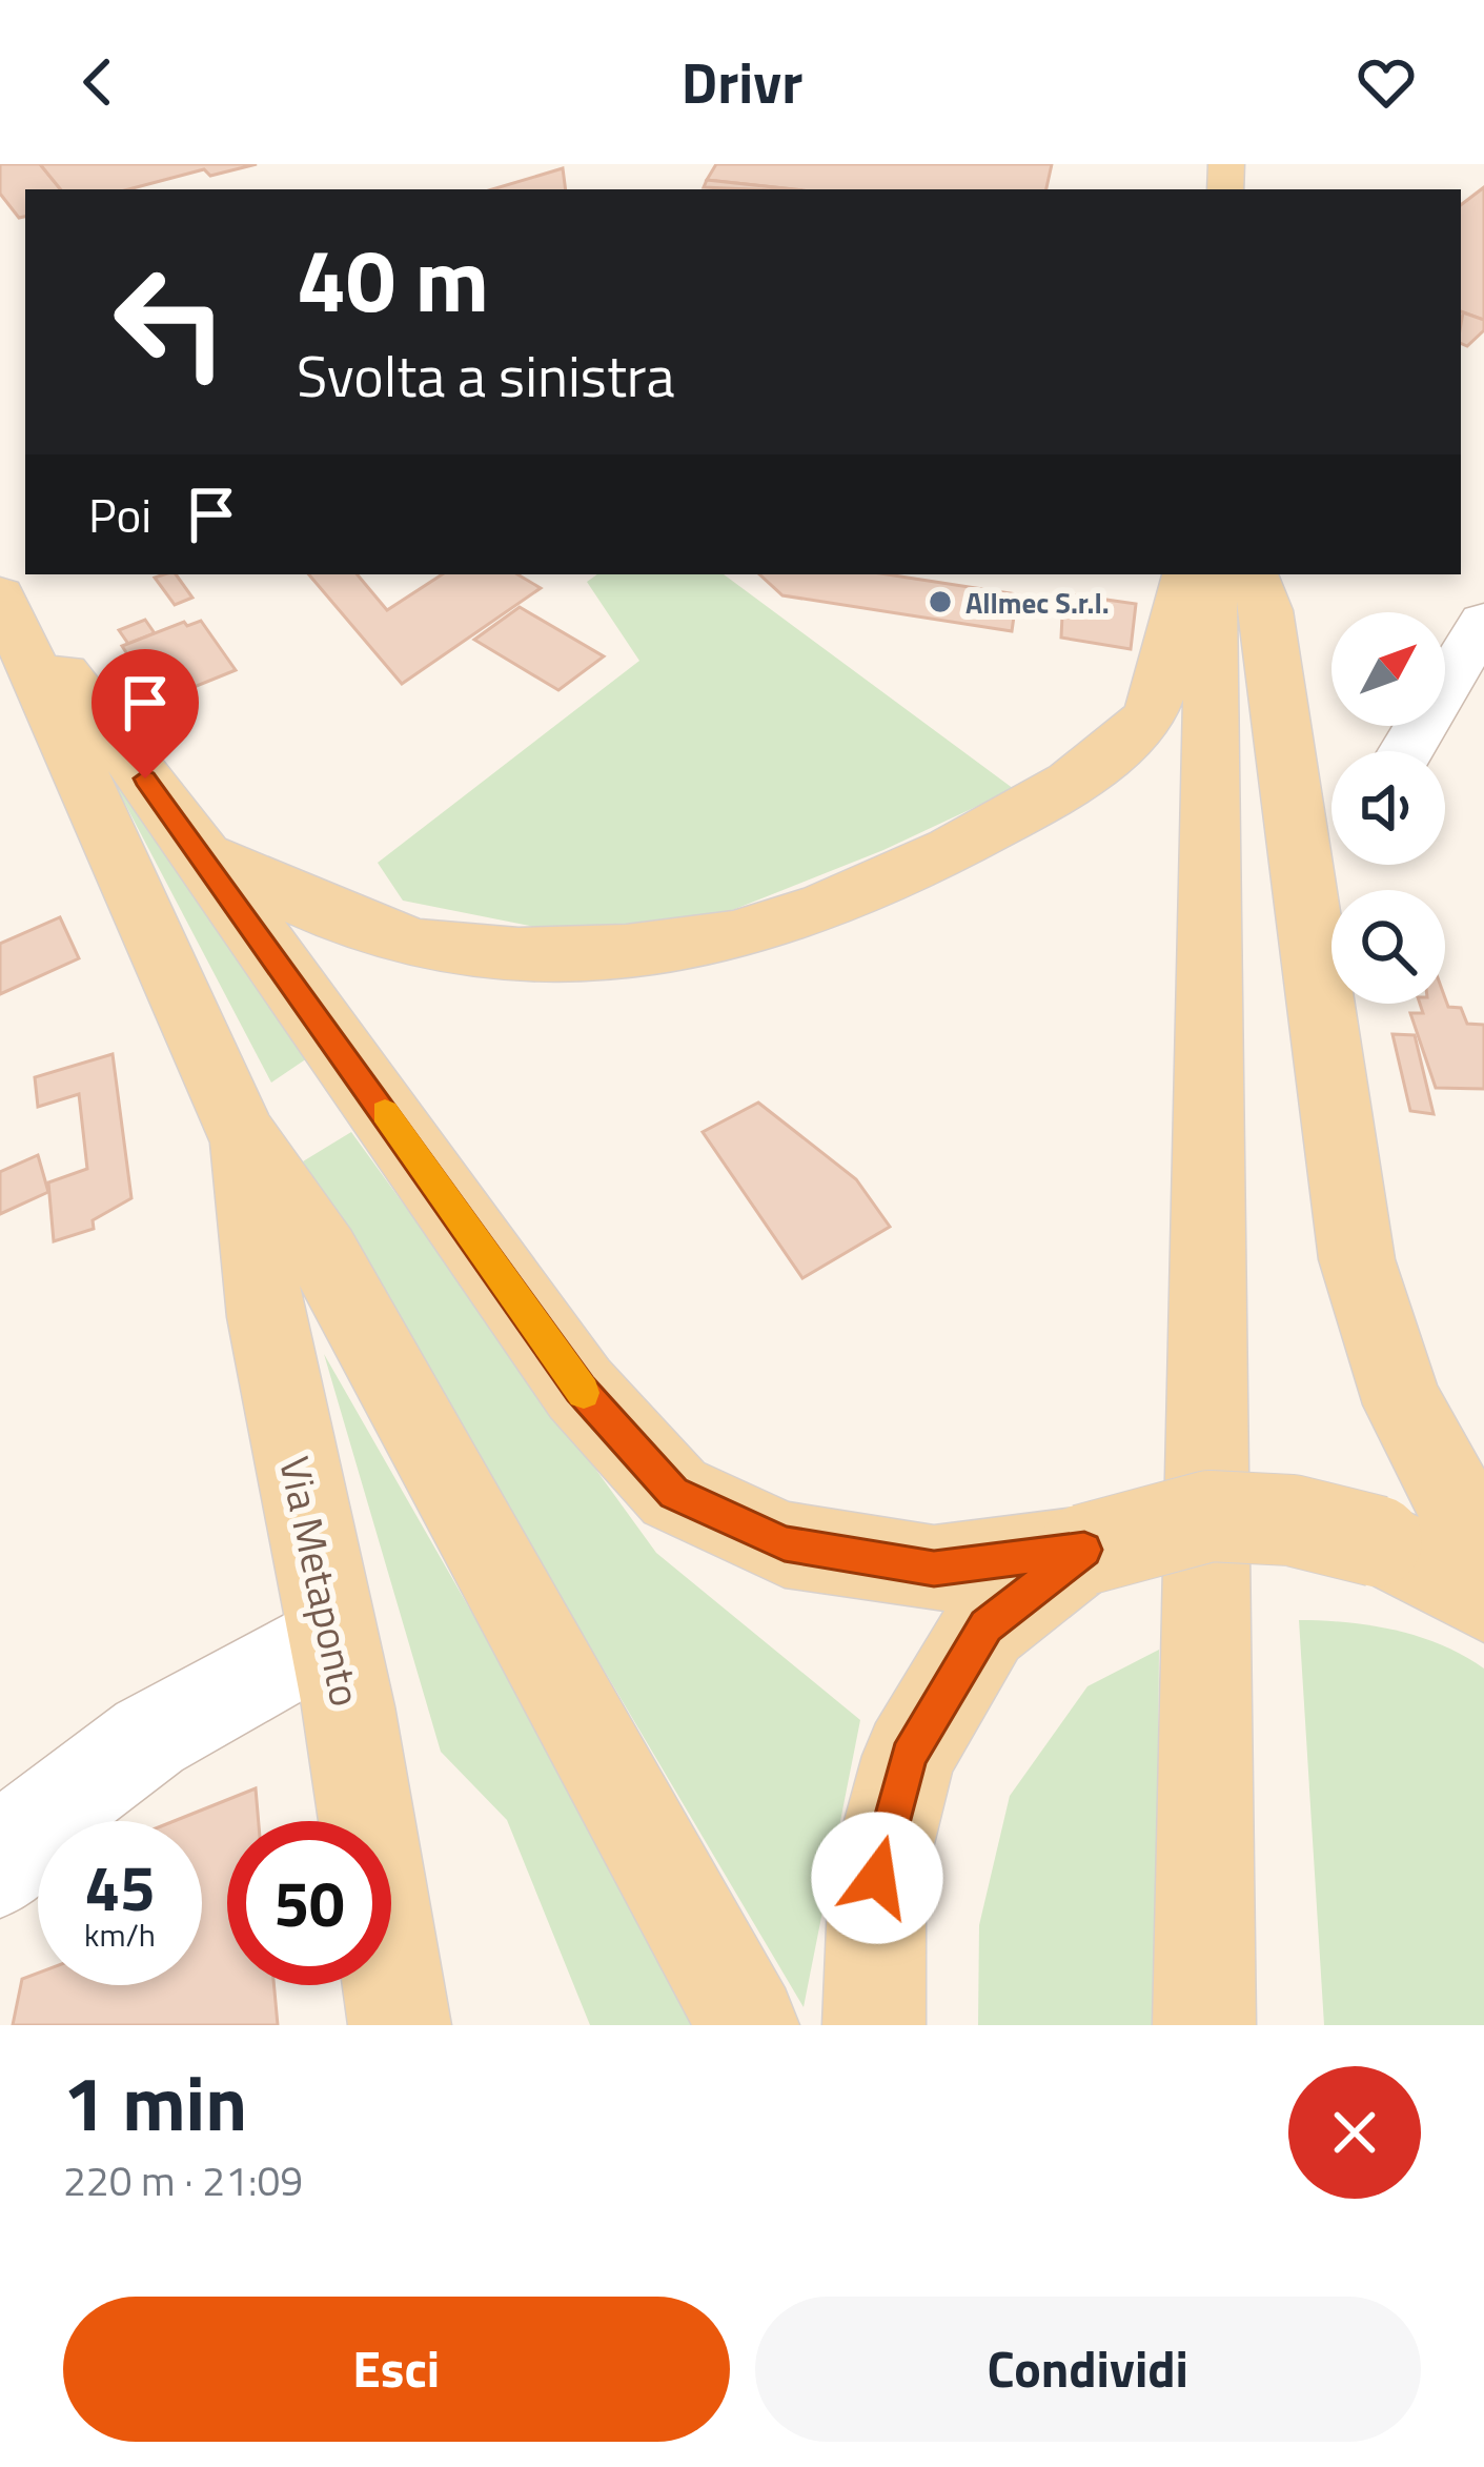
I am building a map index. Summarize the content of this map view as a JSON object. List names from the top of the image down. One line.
{"streets":{"main road":["Via Metaponto"]},"places":["Allmec S.r.l."],"north":"top right","page":{"header":"Drivr","turn":["40 m","Svolta a sinistra"],"then":"Poi","speed":"45 km/h","limit":"50","heading":["1 min","220 m · 21:09"],"buttons":["Esci","Condividi"]}}
